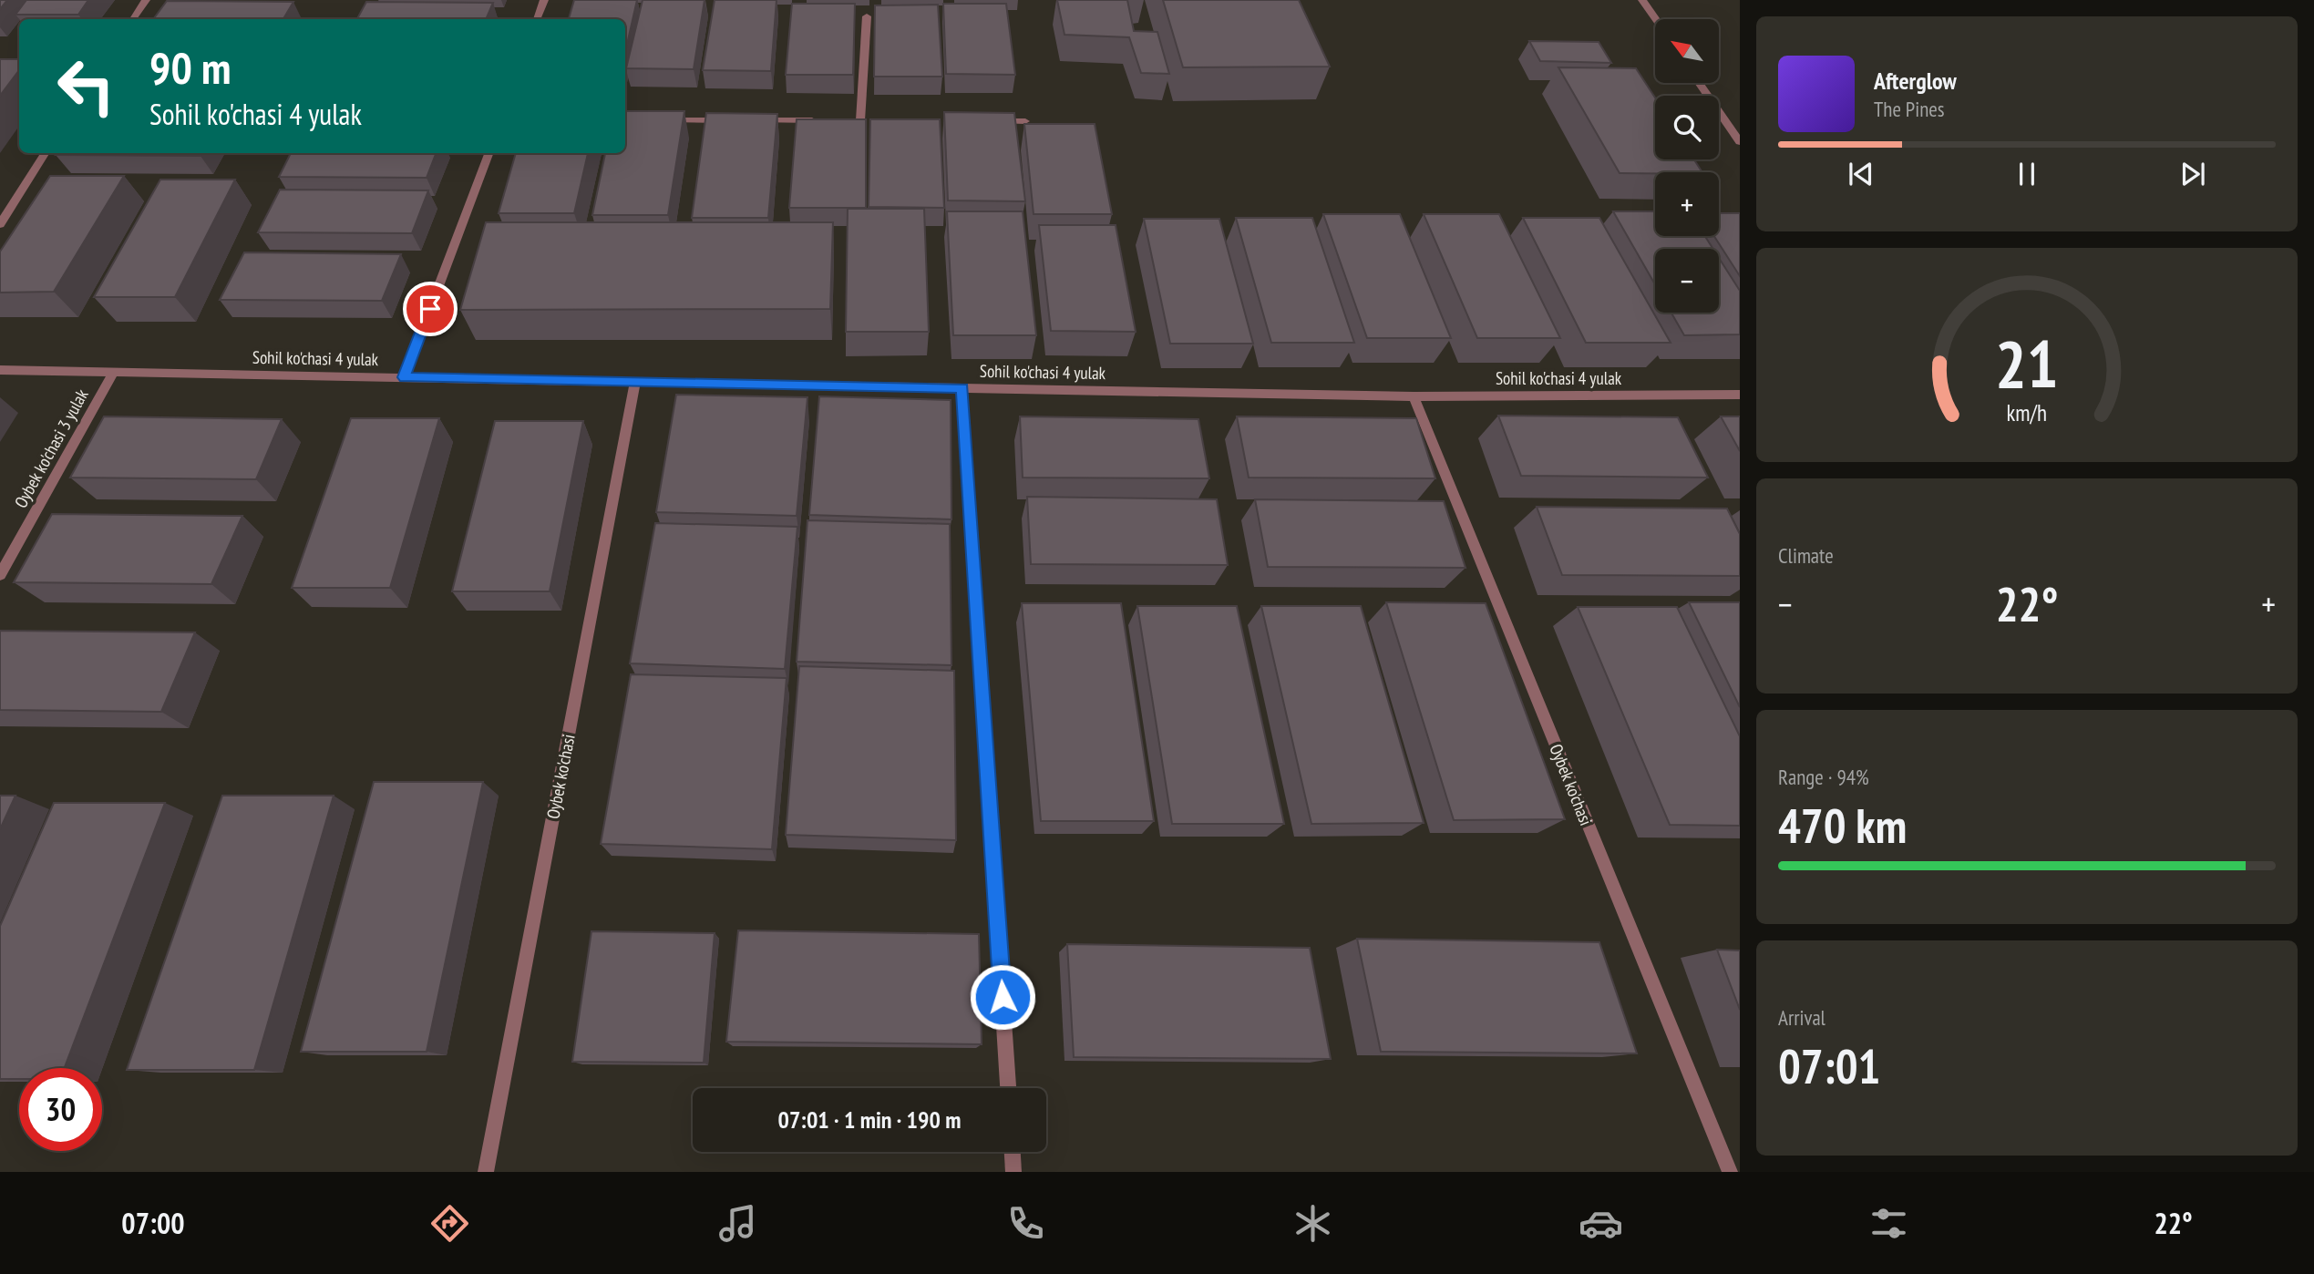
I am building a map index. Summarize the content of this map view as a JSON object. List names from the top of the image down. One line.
{"streets":{"street":["Sohil ko'chasi 4 yulak","Oybek ko'chasi 3 yulak","Oybek ko'chasi"]},"crossings":[["Sohil ko'chasi 4 yulak","Oybek ko'chasi 3 yulak"],["Sohil ko'chasi 4 yulak","Oybek ko'chasi"]],"north":"top left","page":{"map_buttons":["+","−"],"turn":["90 m","Sohil ko'chasi 4 yulak"],"song":["Afterglow","The Pines"],"tile":["Climate",["Range · 94%","470 km"],["Arrival","07:01"]],"heat":["−","22°","+"],"limit":"30","trip":"07:01 · 1 min · 190 m","tabs":["07:00","22°"],"gauge":["21","km/h"]}}
